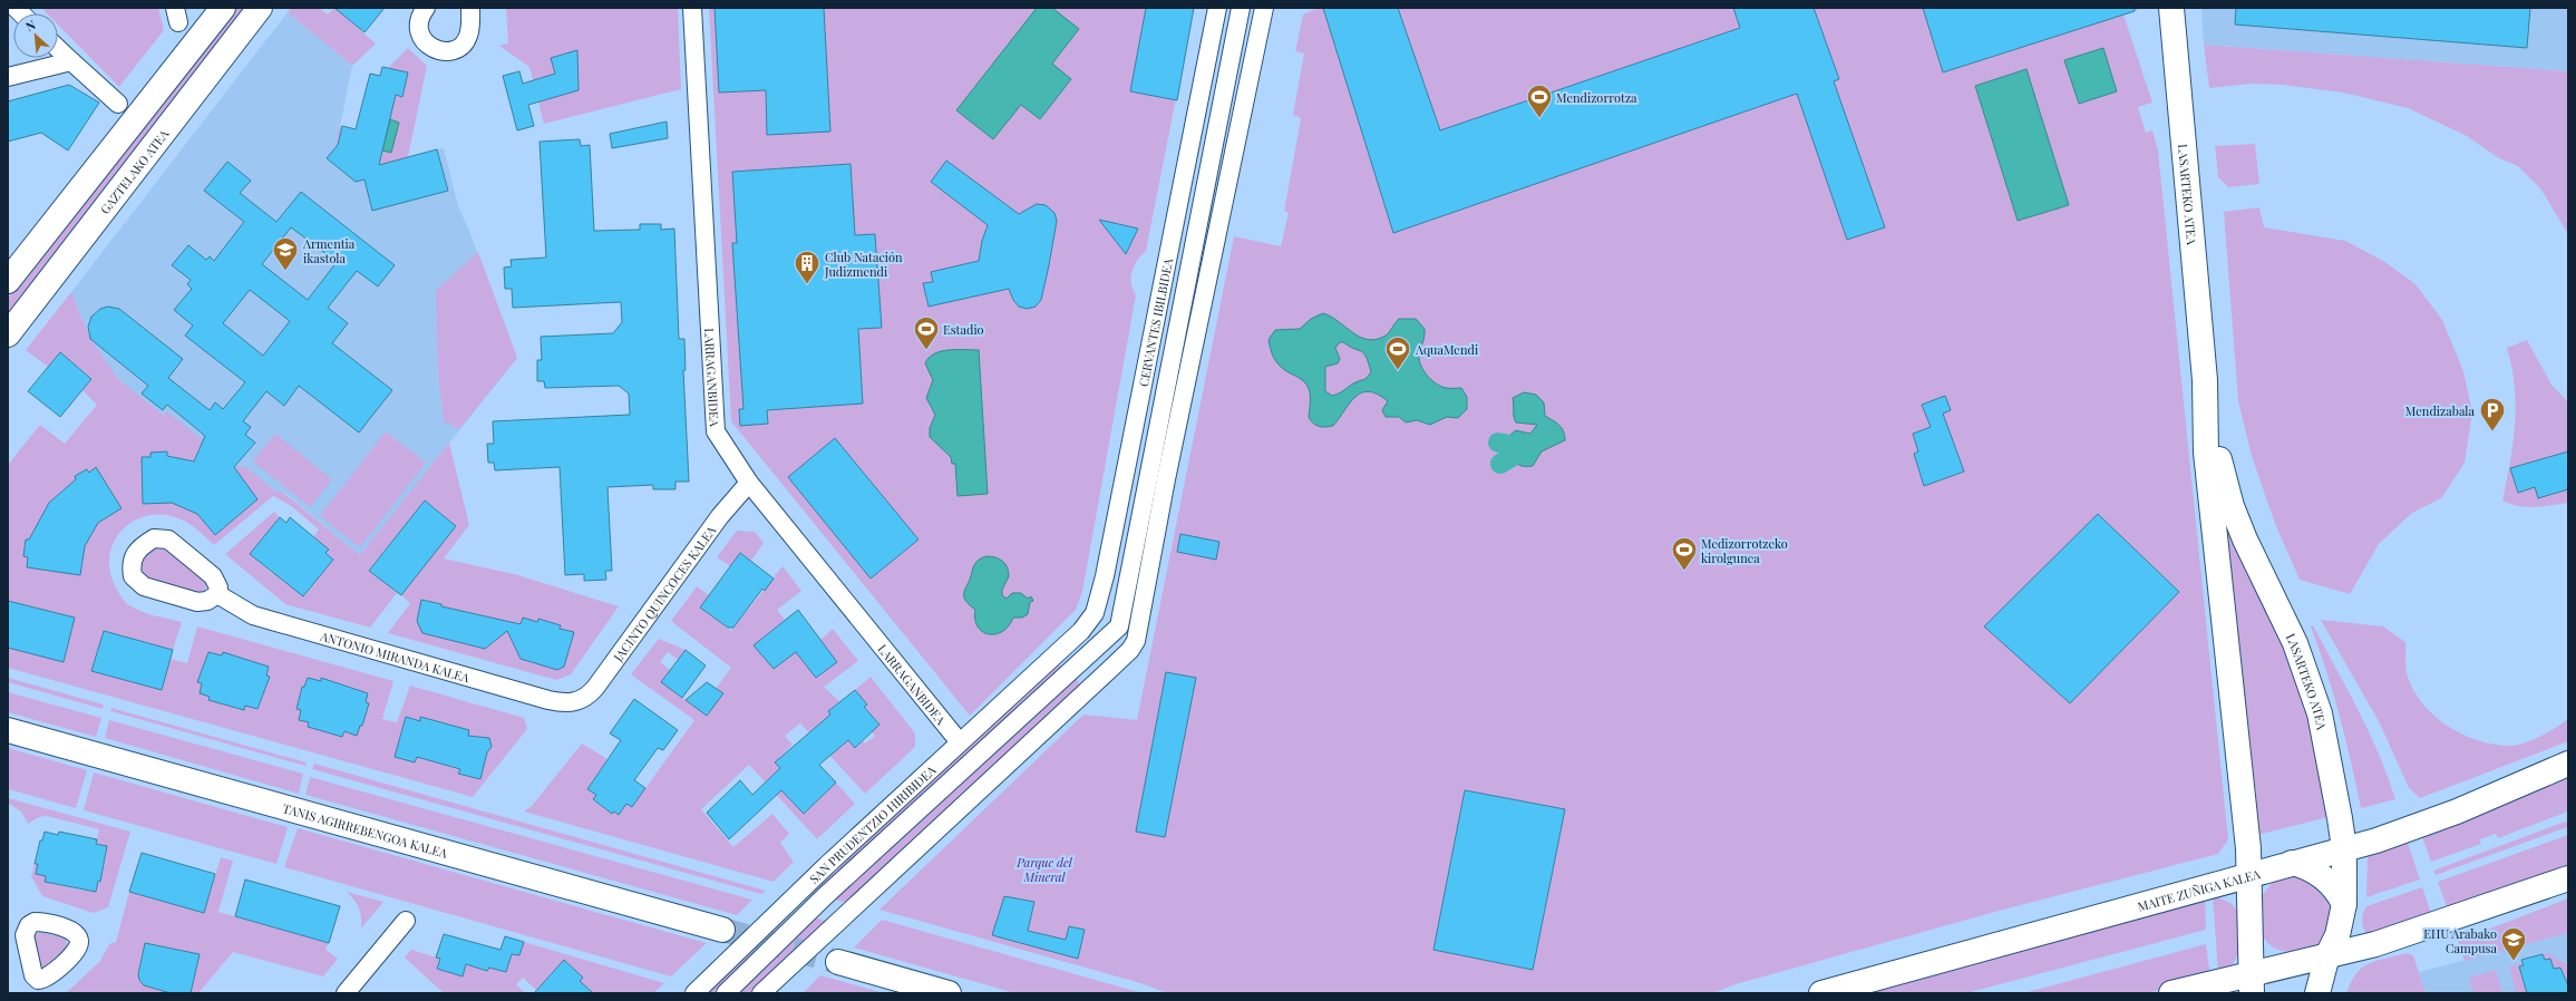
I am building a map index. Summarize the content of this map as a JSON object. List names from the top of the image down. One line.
{"streets":{"main road":["GAZTELAKO ATEA","LASARTEKO ATEA","TANIS AGIRREBENGOA KALEA","MAITE ZUÑIGA KALEA"],"street":["CERVANTES IBILBIDEA","LARRAGANBIDEA","JACINTO QUINCOCES KALEA","ANTONIO MIRANDA KALEA","SAN PRUDENTZIO HIRIBIDEA"]},"crossings":[["LASARTEKO ATEA","MAITE ZUÑIGA KALEA"],["CERVANTES IBILBIDEA","SAN PRUDENTZIO HIRIBIDEA"],["LARRAGANBIDEA","JACINTO QUINCOCES KALEA"],["LARRAGANBIDEA","SAN PRUDENTZIO HIRIBIDEA"],["JACINTO QUINCOCES KALEA","ANTONIO MIRANDA KALEA"]],"parks":["Parque del Mineral"],"places":{"sports":["Mendizorrotza","Estadio","AquaMendi","Medizorrotzeko kirolgunea"],"school or university":["Armentia ikastola","EHU Arabako Campusa"],"building":["Club Natación Judizmendi"],"parking":["Mendizabala"]},"north":"top left"}
